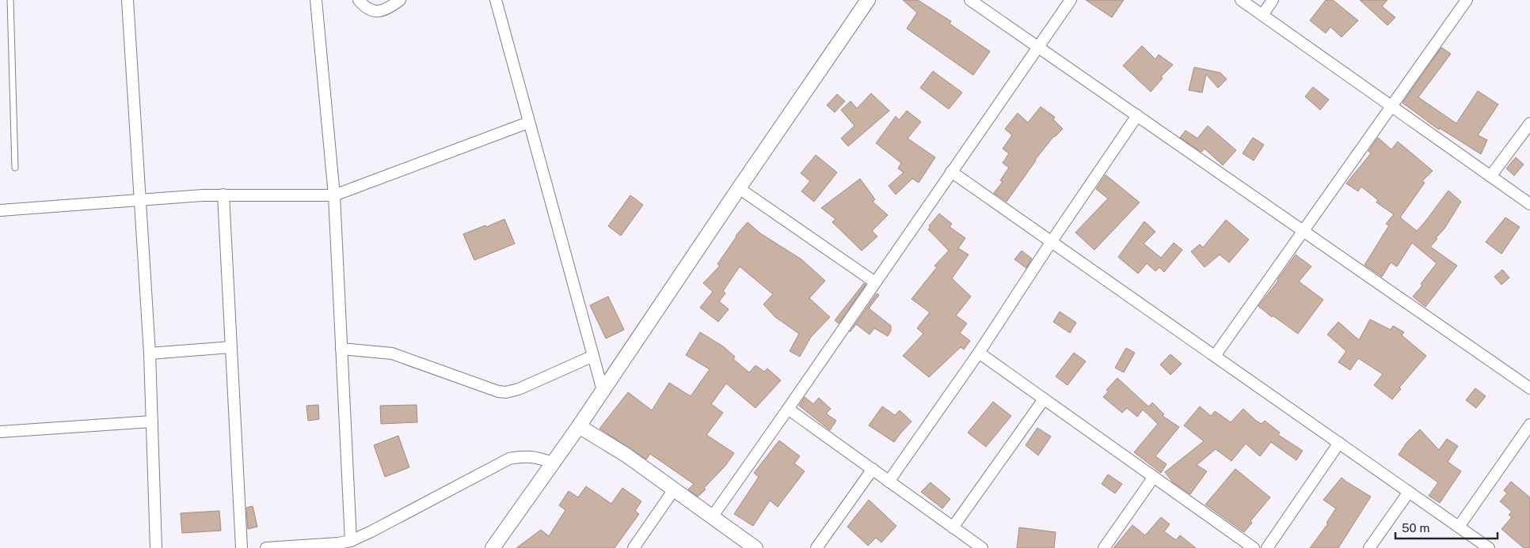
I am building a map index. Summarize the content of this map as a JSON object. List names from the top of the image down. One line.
{"scale_bar":"50 m"}
